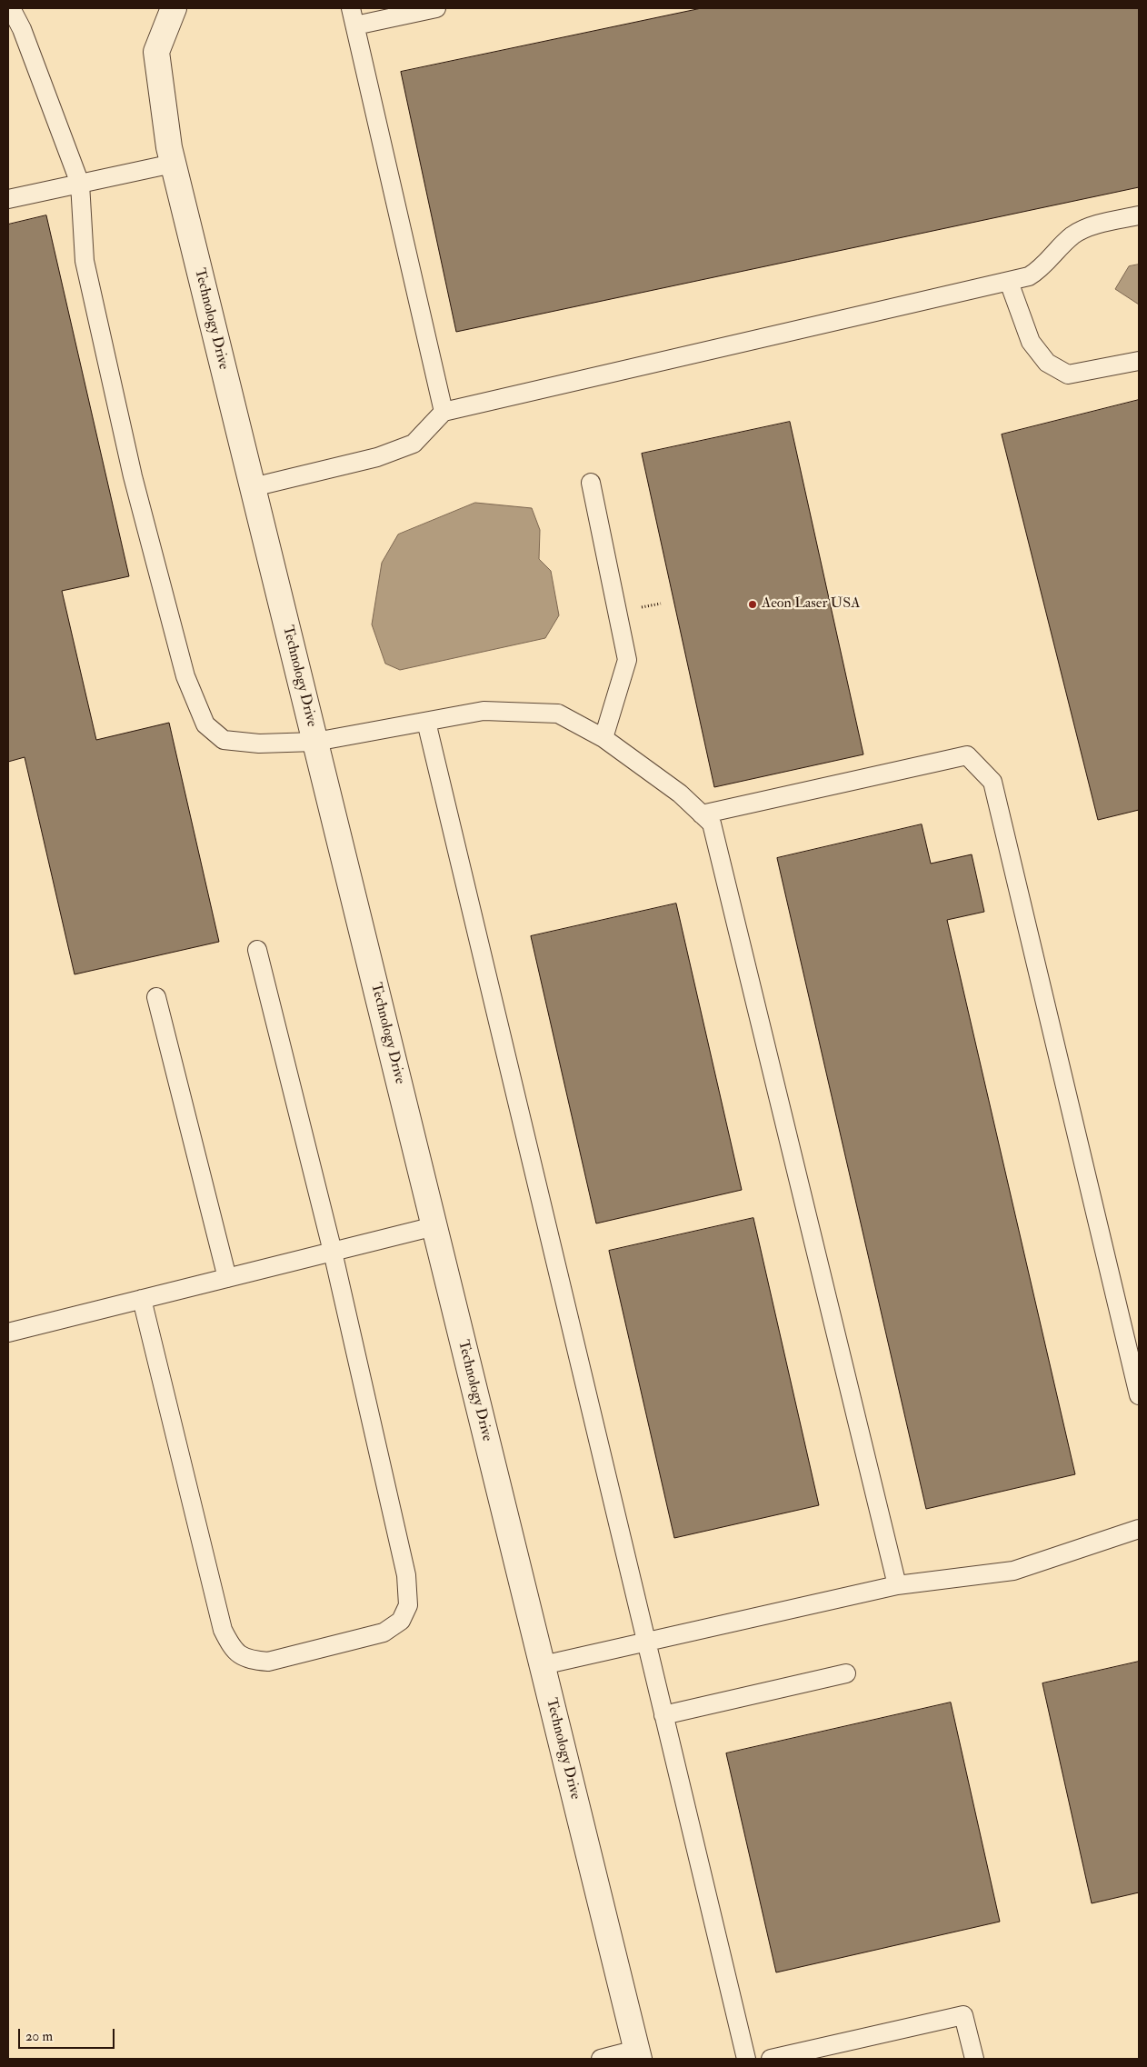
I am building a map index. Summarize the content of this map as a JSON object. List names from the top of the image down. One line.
{"streets":{"street":["Technology Drive"]},"places":["Aeon Laser USA"],"scale_bar":"20 m"}
